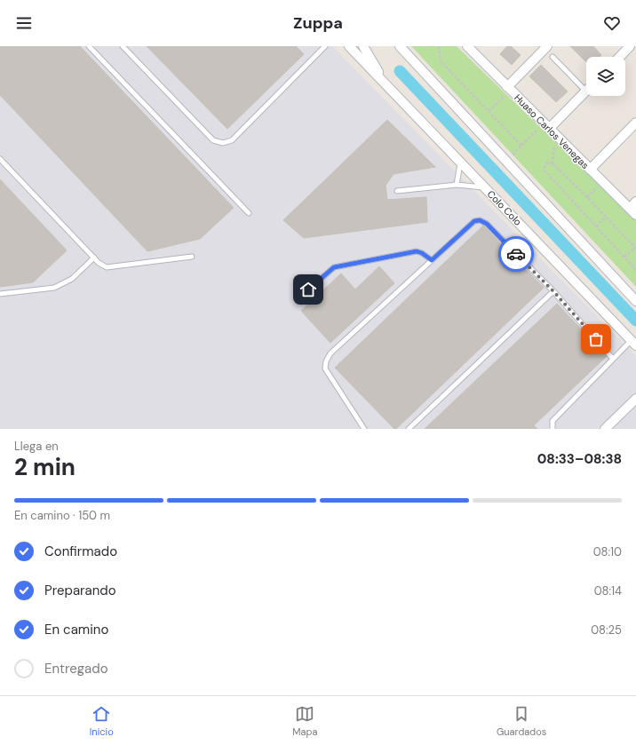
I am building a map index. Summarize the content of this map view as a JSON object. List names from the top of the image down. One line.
{"streets":{"street":["Huaso Carlos Venegas","Colo Colo"]},"page":{"header":"Zuppa","heading":["2 min","Llega en","08:33–08:38"],"bar":"En camino · 150 m","list":[["Confirmado","08:10"],["Preparando","08:14"],["En camino","08:25"],"Entregado"],"tabs":["Inicio","Mapa","Guardados"]}}
